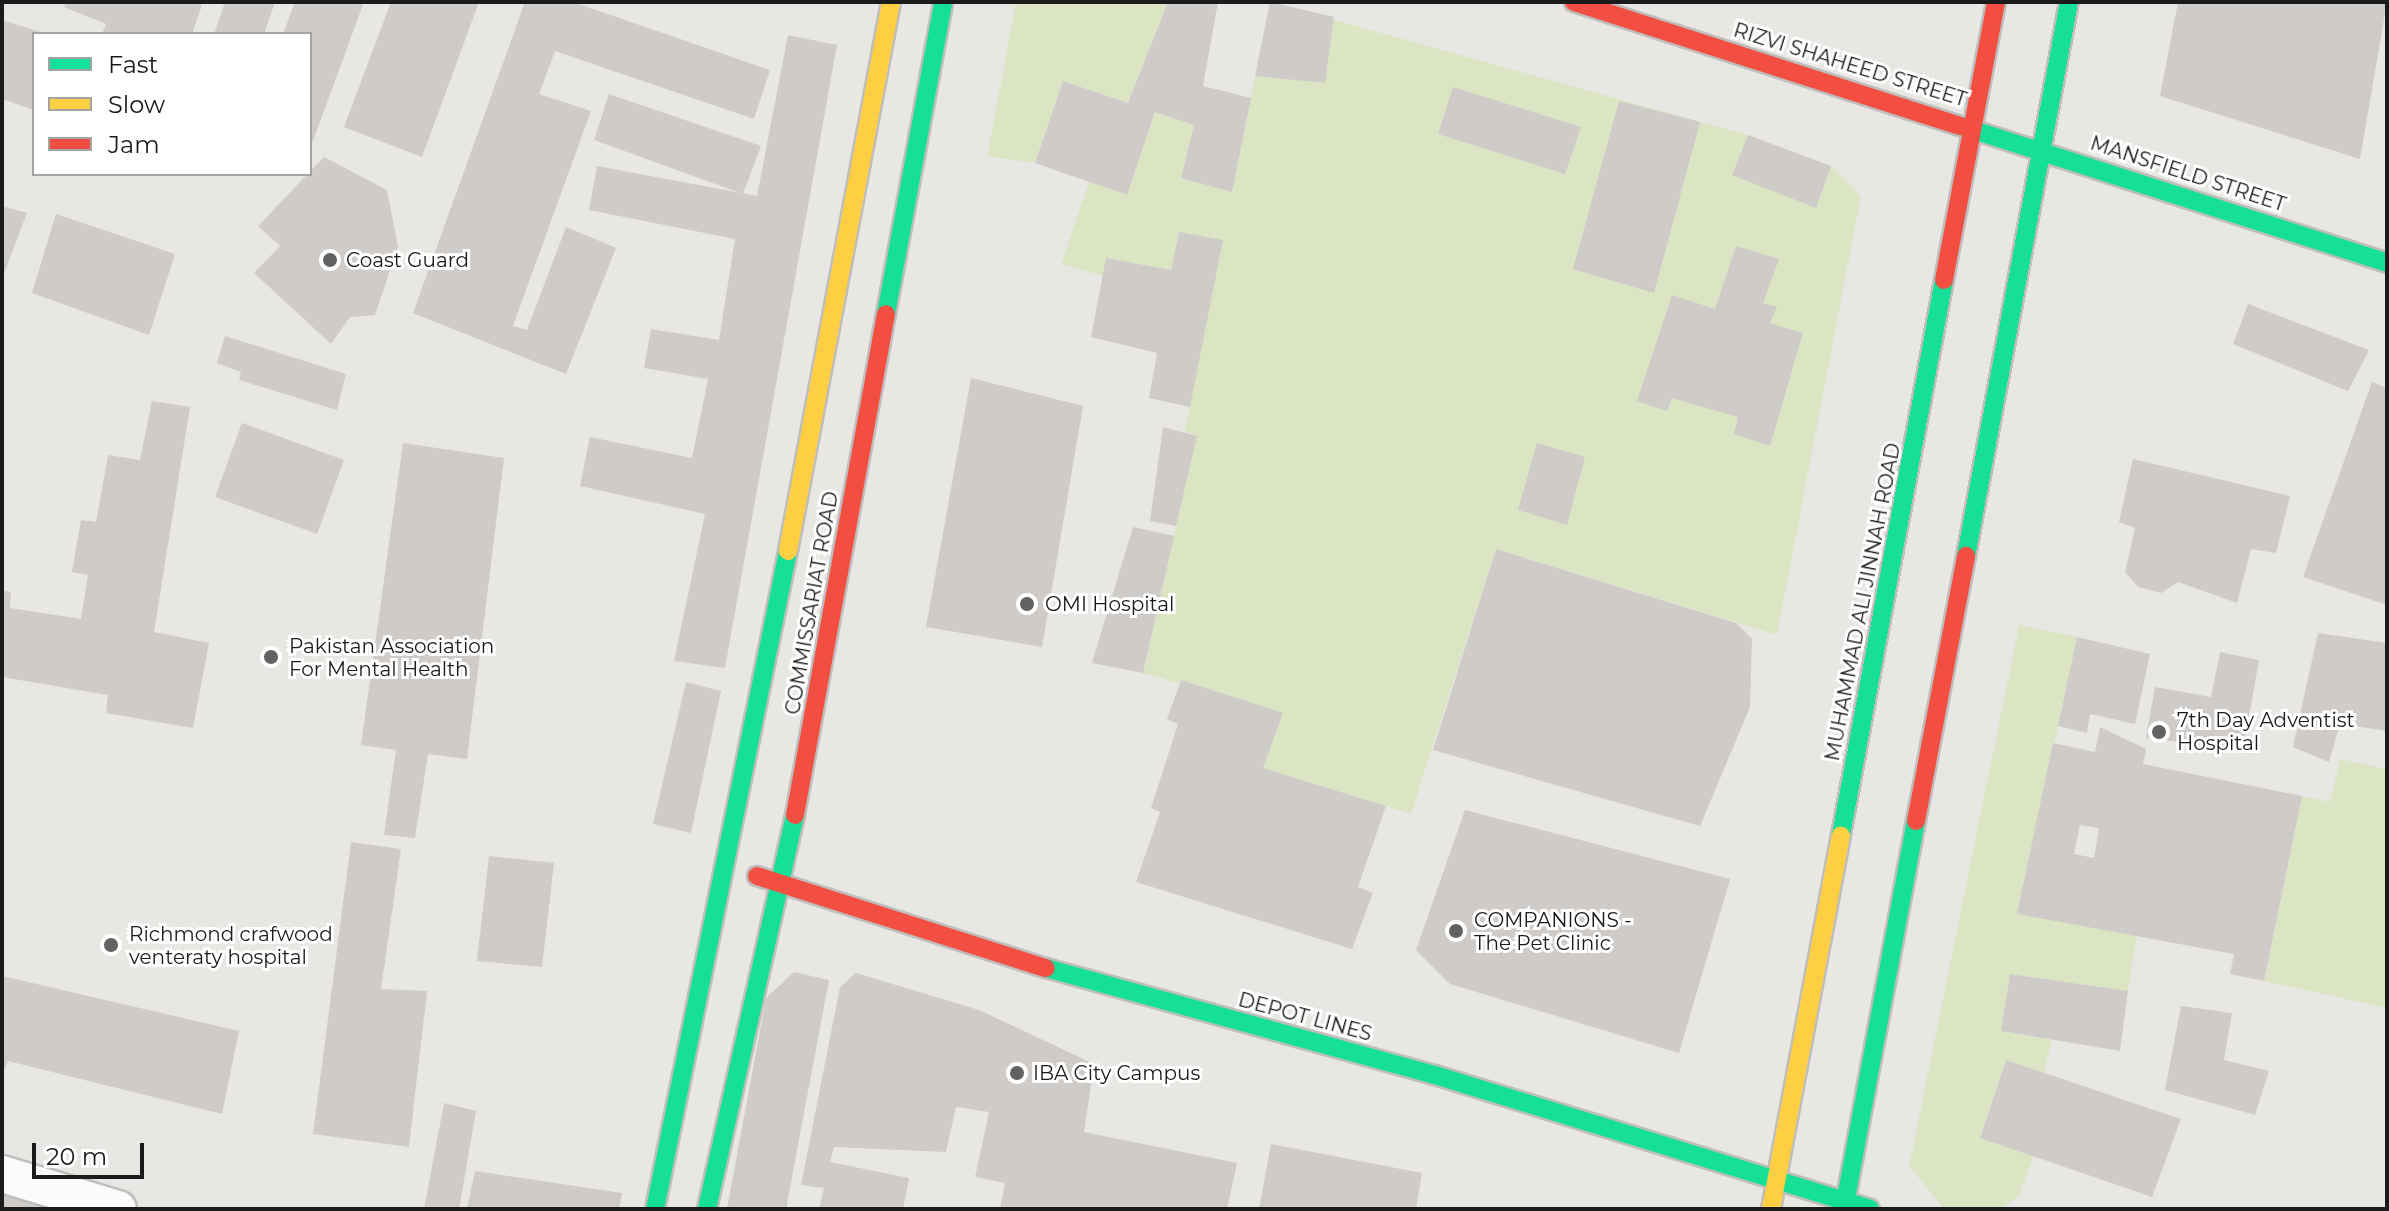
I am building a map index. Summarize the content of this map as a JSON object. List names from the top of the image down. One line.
{"streets":{"main road":["RIZVI SHAHEED STREET","MANSFIELD STREET","MUHAMMAD ALI JINNAH ROAD","COMMISSARIAT ROAD","DEPOT LINES"]},"crossings":[["RIZVI SHAHEED STREET","MANSFIELD STREET"],["RIZVI SHAHEED STREET","MUHAMMAD ALI JINNAH ROAD"],["MANSFIELD STREET","MUHAMMAD ALI JINNAH ROAD"],["MUHAMMAD ALI JINNAH ROAD","DEPOT LINES"],["COMMISSARIAT ROAD","DEPOT LINES"]],"places":["Coast Guard","OMI Hospital","Pakistan Association For Mental Health","7th Day Adventist Hospital","COMPANIONS - The Pet Clinic","Richmond crafwood venteraty hospital","IBA City Campus"],"legend":["Fast","Slow","Jam"],"scale_bar":"20 m"}
